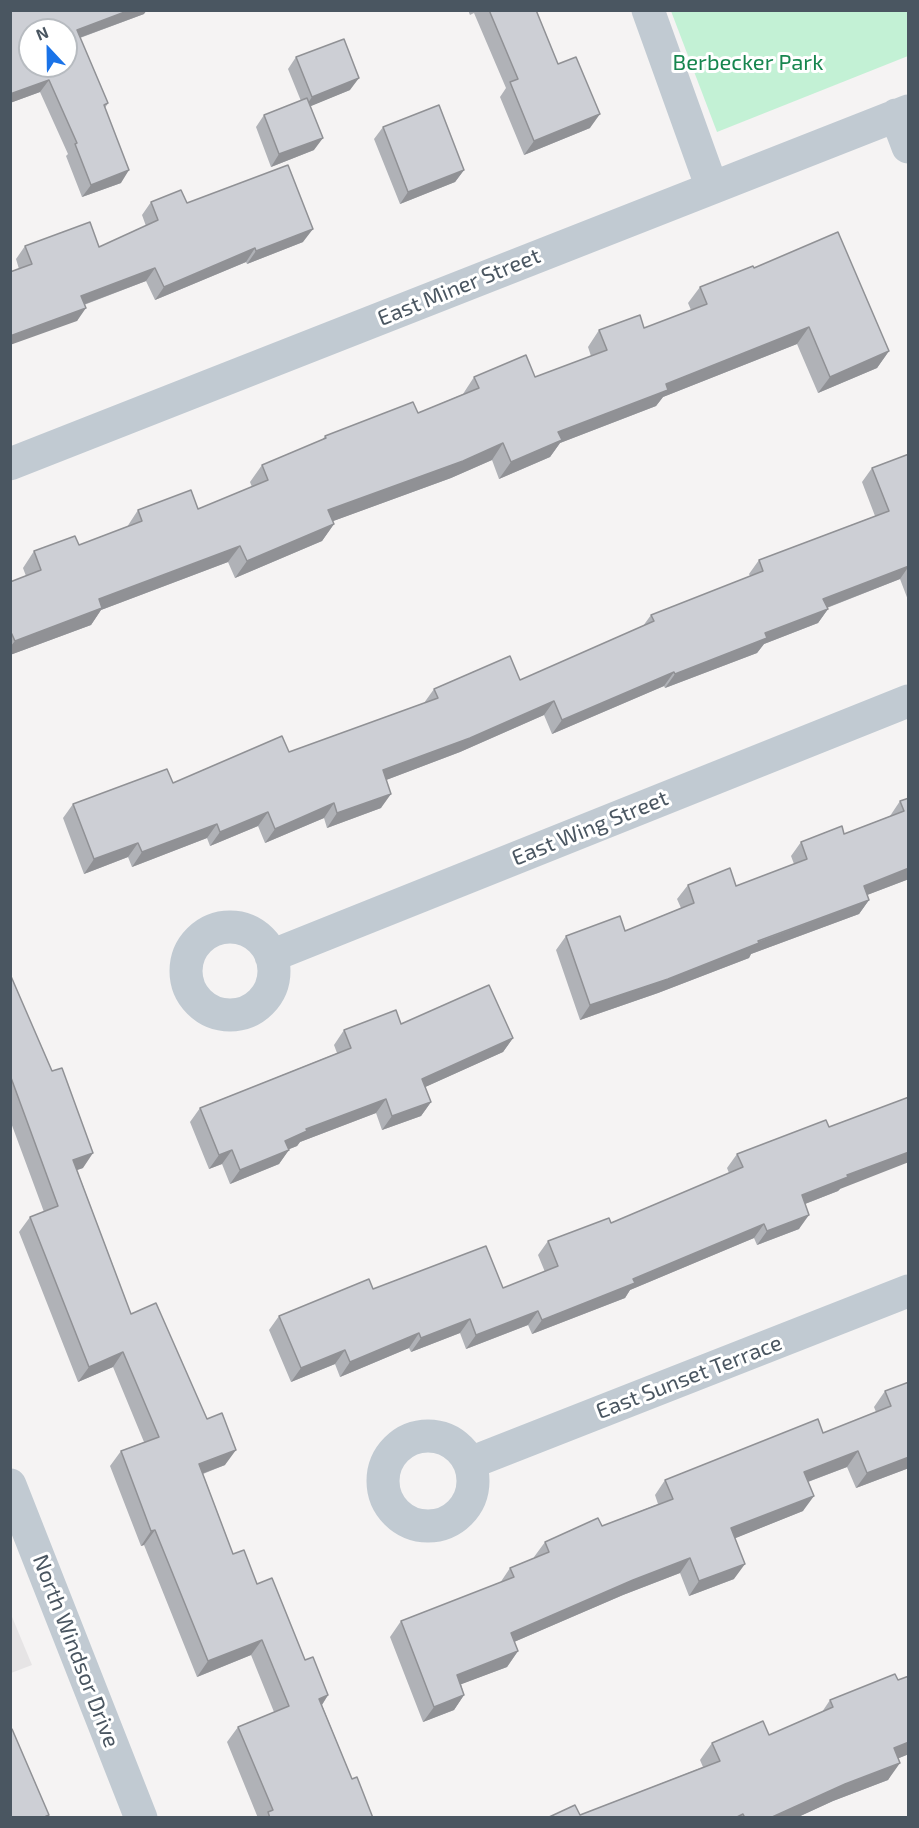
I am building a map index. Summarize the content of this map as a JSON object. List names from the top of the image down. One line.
{"streets":{"street":["East Miner Street","East Wing Street","East Sunset Terrace","North Windsor Drive"]},"parks":["Berbecker Park"],"north":"top"}
